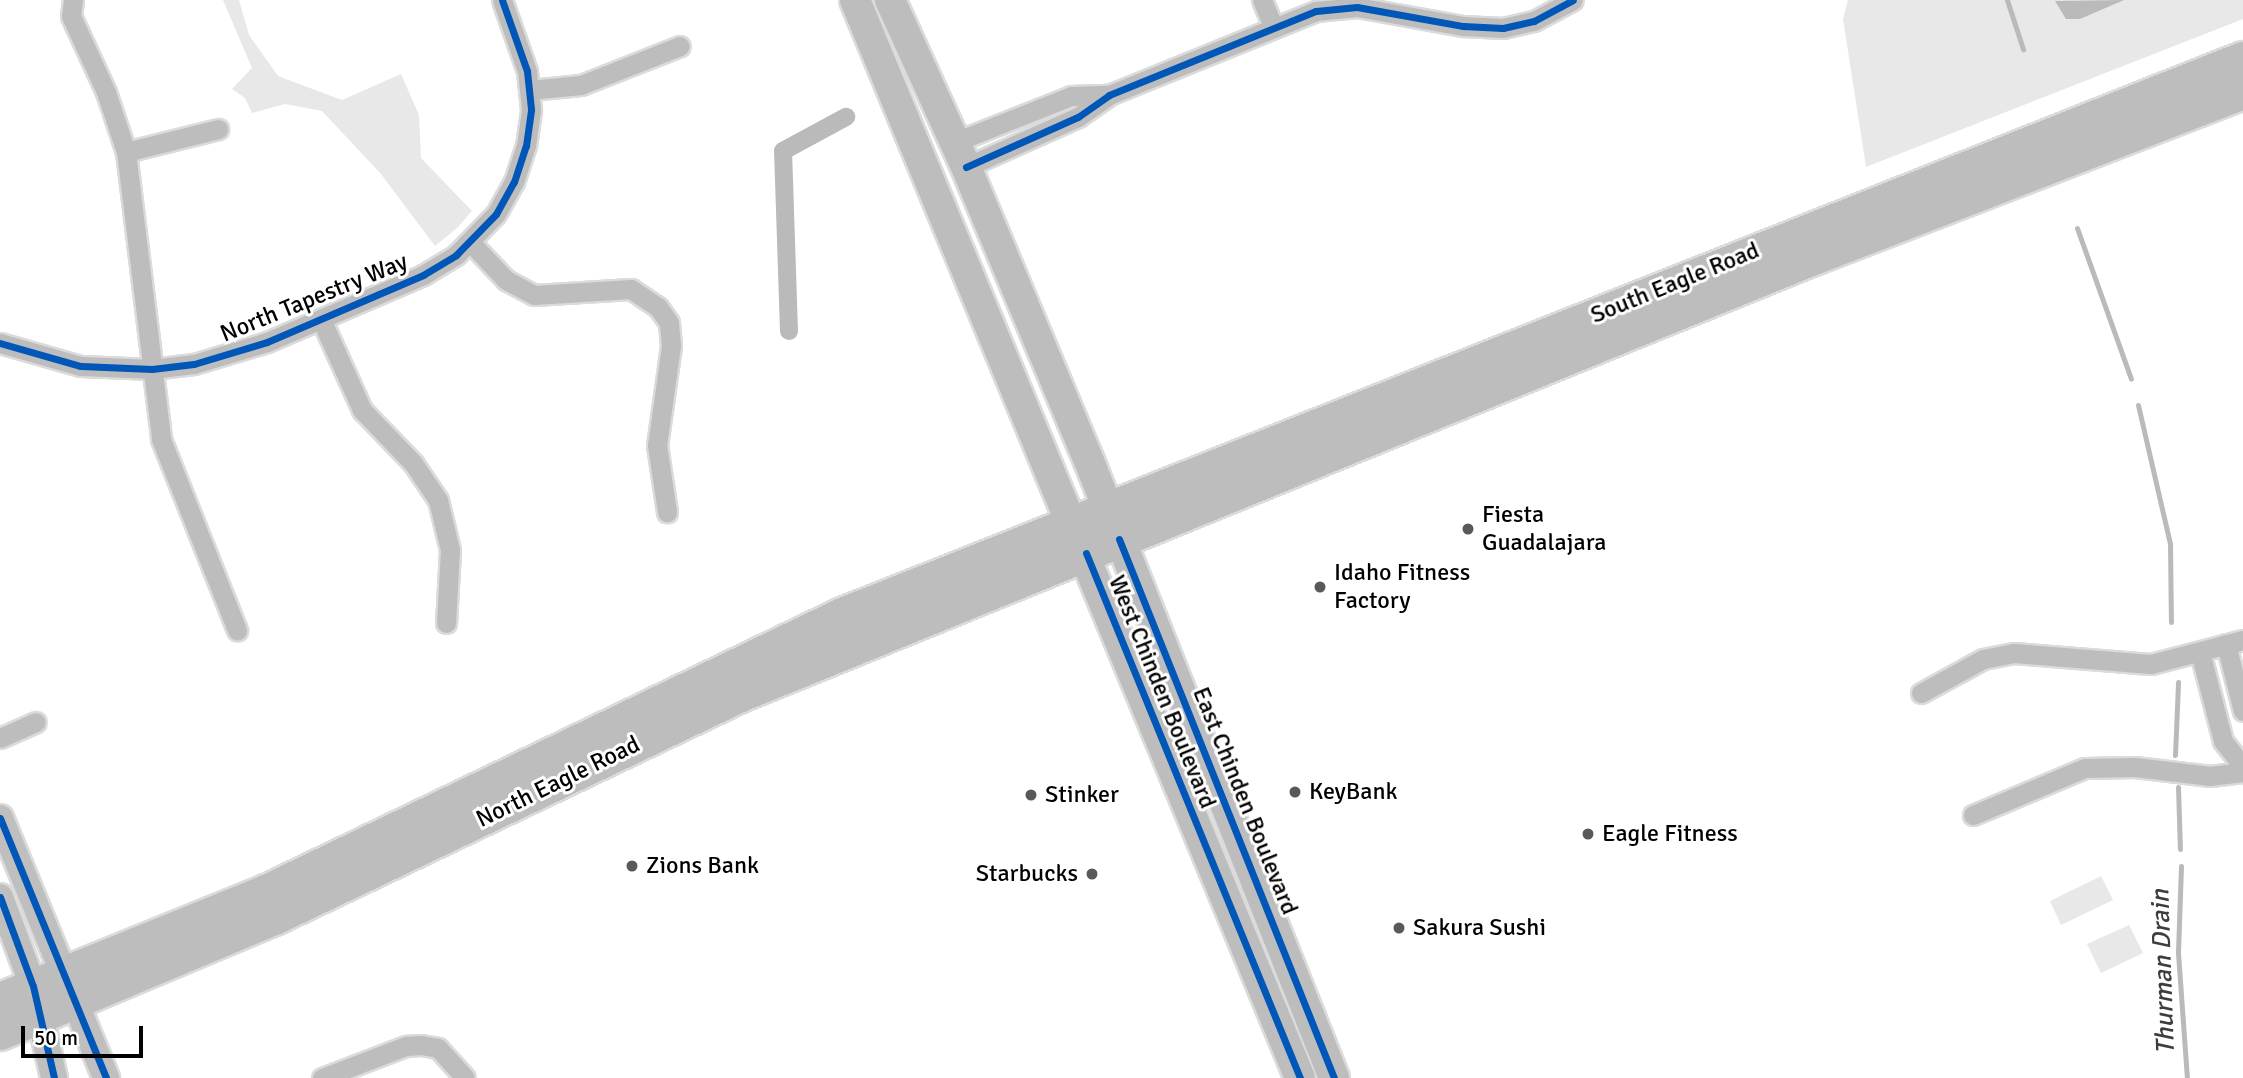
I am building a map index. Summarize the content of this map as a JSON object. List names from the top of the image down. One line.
{"streets":{"highway":["South Eagle Road","North Eagle Road"],"main road":["West Chinden Boulevard","East Chinden Boulevard"],"street":["North Tapestry Way"]},"crossings":[["South Eagle Road","North Eagle Road"],["South Eagle Road","East Chinden Boulevard"],["West Chinden Boulevard","North Eagle Road"],["North Eagle Road","East Chinden Boulevard"]],"water":["Thurman Drain"],"places":["Fiesta Guadalajara","Idaho Fitness Factory","KeyBank","Stinker","Eagle Fitness","Zions Bank","Starbucks","Sakura Sushi"],"scale_bar":"50 m"}
